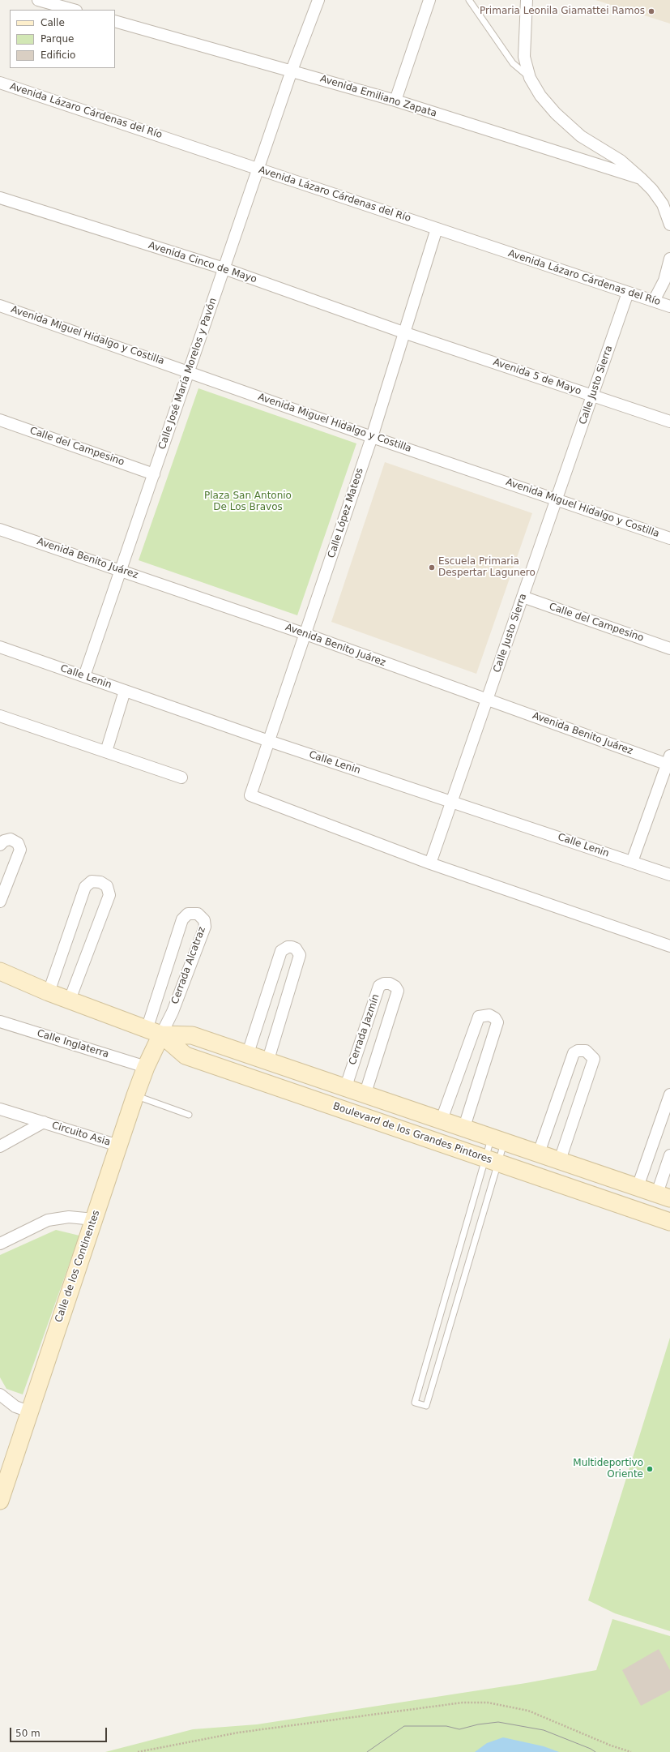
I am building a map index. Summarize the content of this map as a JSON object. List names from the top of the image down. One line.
{"streets":{"street":["Avenida Emiliano Zapata","Avenida Lázaro Cárdenas del Río","Avenida Cinco de Mayo","Avenida Miguel Hidalgo y Costilla","Calle José María Morelos y Pavón","Avenida 5 de Mayo","Calle Justo Sierra","Calle del Campesino","Calle López Mateos","Avenida Benito Juárez","Calle Lenin","Cerrada Alcatraz","Cerrada Jazmín","Calle Inglaterra","Boulevard de los Grandes Pintores","Circuito Asia","Calle de los Continentes"]},"crossings":[["Avenida Emiliano Zapata","Calle José María Morelos y Pavón"],["Avenida Lázaro Cárdenas del Río","Calle José María Morelos y Pavón"],["Avenida Lázaro Cárdenas del Río","Calle Justo Sierra"],["Avenida Lázaro Cárdenas del Río","Calle López Mateos"],["Avenida Cinco de Mayo","Calle José María Morelos y Pavón"],["Avenida Cinco de Mayo","Avenida 5 de Mayo"],["Avenida Cinco de Mayo","Calle López Mateos"],["Avenida Miguel Hidalgo y Costilla","Calle José María Morelos y Pavón"],["Avenida Miguel Hidalgo y Costilla","Calle Justo Sierra"],["Avenida Miguel Hidalgo y Costilla","Calle López Mateos"],["Calle José María Morelos y Pavón","Calle del Campesino"],["Calle José María Morelos y Pavón","Avenida Benito Juárez"],["Calle José María Morelos y Pavón","Calle Lenin"],["Avenida 5 de Mayo","Calle Justo Sierra"],["Avenida 5 de Mayo","Calle López Mateos"],["Calle Justo Sierra","Calle del Campesino"],["Calle Justo Sierra","Calle López Mateos"],["Calle Justo Sierra","Avenida Benito Juárez"],["Calle Justo Sierra","Calle Lenin"],["Calle López Mateos","Avenida Benito Juárez"],["Calle López Mateos","Calle Lenin"],["Cerrada Alcatraz","Boulevard de los Grandes Pintores"],["Cerrada Alcatraz","Calle de los Continentes"],["Cerrada Jazmín","Boulevard de los Grandes Pintores"],["Calle Inglaterra","Calle de los Continentes"],["Boulevard de los Grandes Pintores","Calle de los Continentes"],["Circuito Asia","Calle de los Continentes"]],"parks":["Plaza San Antonio De Los Bravos"],"places":["Primaria Leonila Giamattei Ramos","Escuela Primaria Despertar Lagunero","Multideportivo Oriente"],"legend":["Calle","Parque","Edificio"],"scale_bar":"50 m"}
